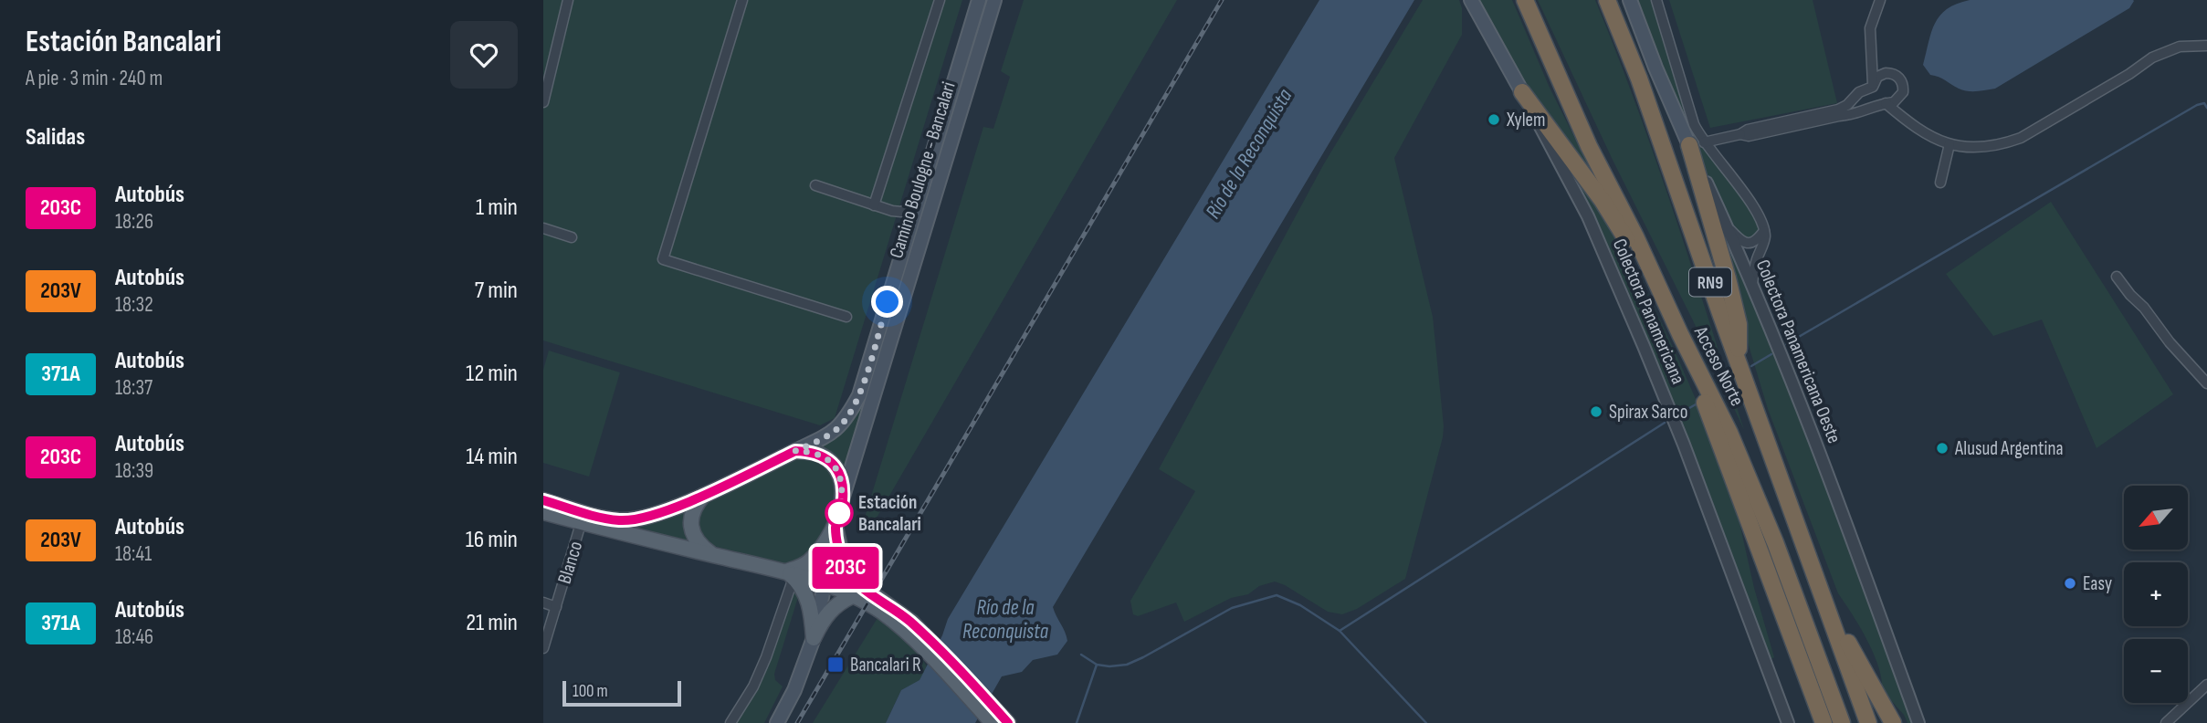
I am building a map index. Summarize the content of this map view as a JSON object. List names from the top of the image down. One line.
{"streets":{"highway":["RN9","Acceso Norte"],"main road":["Camino Boulogne - Bancalari","Colectora Panamericana","Colectora Panamericana Oeste"],"street":["Blanco"]},"water":["Río de la Reconquista"],"places":{"other":["Xylem","Spirax Sarco","Alusud Argentina","Estación Bancalari","Easy"],"transit":["Bancalari R"]},"lines":["bus line 203C"],"scale_bar":"100 m","north":"bottom left","page":{"heading":[["Estación Bancalari","A pie · 3 min · 240 m"],"Salidas"],"on_map":"203C","list":[{"mark":"203C","name":"Autobús","note":"18:26","value":"1 min"},{"mark":"203V","name":"Autobús","note":"18:32","value":"7 min"},{"mark":"371A","name":"Autobús","note":"18:37","value":"12 min"},{"mark":"203C","name":"Autobús","note":"18:39","value":"14 min"},{"mark":"203V","name":"Autobús","note":"18:41","value":"16 min"},{"mark":"371A","name":"Autobús","note":"18:46","value":"21 min"}],"map_buttons":["+","−"],"scale":"100 m"}}
